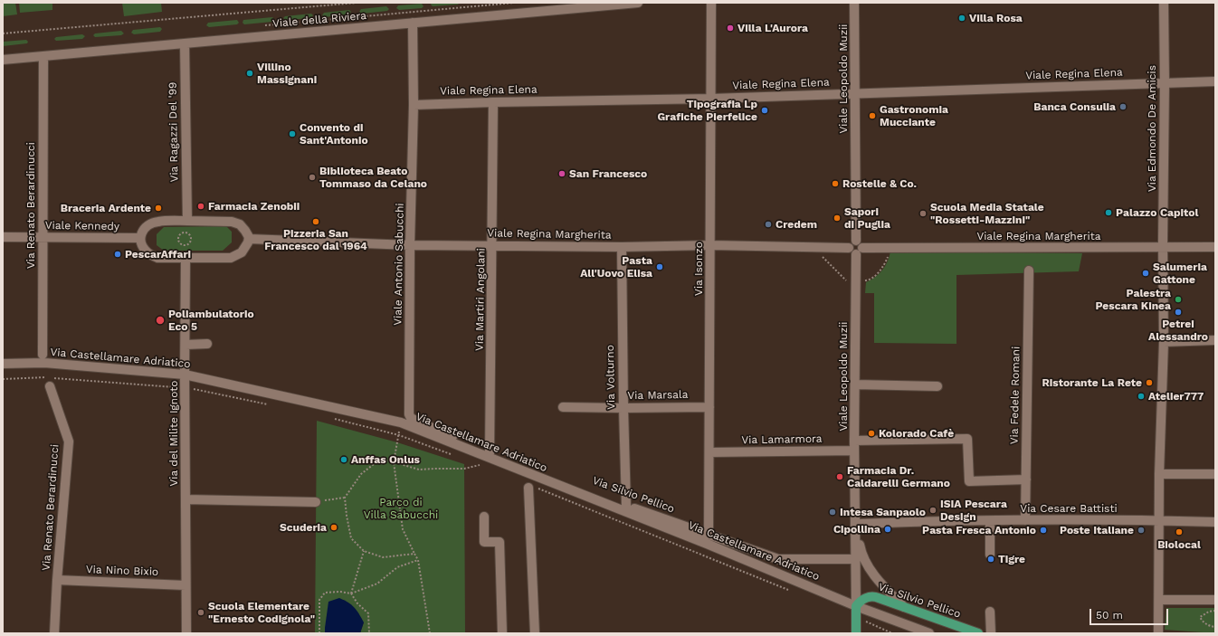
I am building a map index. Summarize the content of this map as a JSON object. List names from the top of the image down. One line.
{"streets":{"main road":["Viale Leopoldo Muzii","Via Silvio Pellico"],"street":["Viale della Riviera","Viale Regina Elena","Via Edmondo De Amicis","Via Ragazzi Del '99","Via Renato Berardinucci","Viale Kennedy","Viale Regina Margherita","Viale Antonio Sabucchi","Via Isonzo","Via Martiri Angolani","Via Castellamare Adriatico","Via Volturno","Via Marsala","Via Fedele Romani","Via del Milite Ignoto","Via Lamarmora","Via Cesare Battisti","Via Nino Bixio"]},"crossings":[["Viale della Riviera","Via Ragazzi Del '99"],["Viale della Riviera","Via Renato Berardinucci"],["Viale della Riviera","Viale Antonio Sabucchi"],["Viale Regina Elena","Viale Leopoldo Muzii"],["Viale Regina Elena","Via Edmondo De Amicis"],["Viale Regina Elena","Viale Antonio Sabucchi"],["Viale Regina Elena","Via Isonzo"],["Viale Regina Elena","Via Martiri Angolani"],["Viale Leopoldo Muzii","Viale Regina Margherita"],["Viale Leopoldo Muzii","Via Castellamare Adriatico"],["Viale Leopoldo Muzii","Via Lamarmora"],["Viale Leopoldo Muzii","Via Silvio Pellico"],["Viale Leopoldo Muzii","Via Cesare Battisti"],["Via Edmondo De Amicis","Viale Regina Margherita"],["Via Edmondo De Amicis","Via Cesare Battisti"],["Via Renato Berardinucci","Viale Kennedy"],["Via Renato Berardinucci","Via Nino Bixio"],["Viale Regina Margherita","Viale Antonio Sabucchi"],["Viale Regina Margherita","Via Isonzo"],["Viale Regina Margherita","Via Martiri Angolani"],["Viale Regina Margherita","Via Volturno"],["Viale Antonio Sabucchi","Via Silvio Pellico"],["Via Isonzo","Via Marsala"],["Via Isonzo","Via Lamarmora"],["Via Isonzo","Via Silvio Pellico"],["Via Martiri Angolani","Via Silvio Pellico"],["Via Castellamare Adriatico","Via del Milite Ignoto"],["Via Castellamare Adriatico","Via Silvio Pellico"],["Via Volturno","Via Marsala"],["Via Volturno","Via Silvio Pellico"],["Via Fedele Romani","Via Cesare Battisti"],["Via del Milite Ignoto","Via Nino Bixio"]],"parks":["Parco di Villa Sabucchi"],"places":["Villa Rosa","Villa L'Aurora","Villino Massignani","Banca Consulia","Tipografia Lp Grafiche Pierfelice","Gastronomia Mucciante","Convento di Sant'Antonio","San Francesco","Biblioteca Beato Tommaso da Celano","Rostelle & Co.","Farmacia Zenobii","Braceria Ardente","Palazzo Capitol","Scuola Media Statale \"Rossetti-Mazzini\"","Sapori di Puglia","Pizzeria San Francesco dal 1964","Credem","PescarAffari","Pasta All'Uovo Elisa","Salumeria Gattone","Palestra Pescara Kinea","Petrei Alessandro","Poliambulatorio Eco 5","Ristorante La Rete","Atelier777","Kolorado Cafè","Anffas Onlus","Farmacia Dr. Caldarelli Germano","ISIA Pescara Design","Intesa Sanpaolo","Scuderia","Cipollina","Pasta Fresca Antonio","Poste Italiane","Biolocal","Tigre","Scuola Elementare \"Ernesto Codignola\""],"scale_bar":"50 m"}
